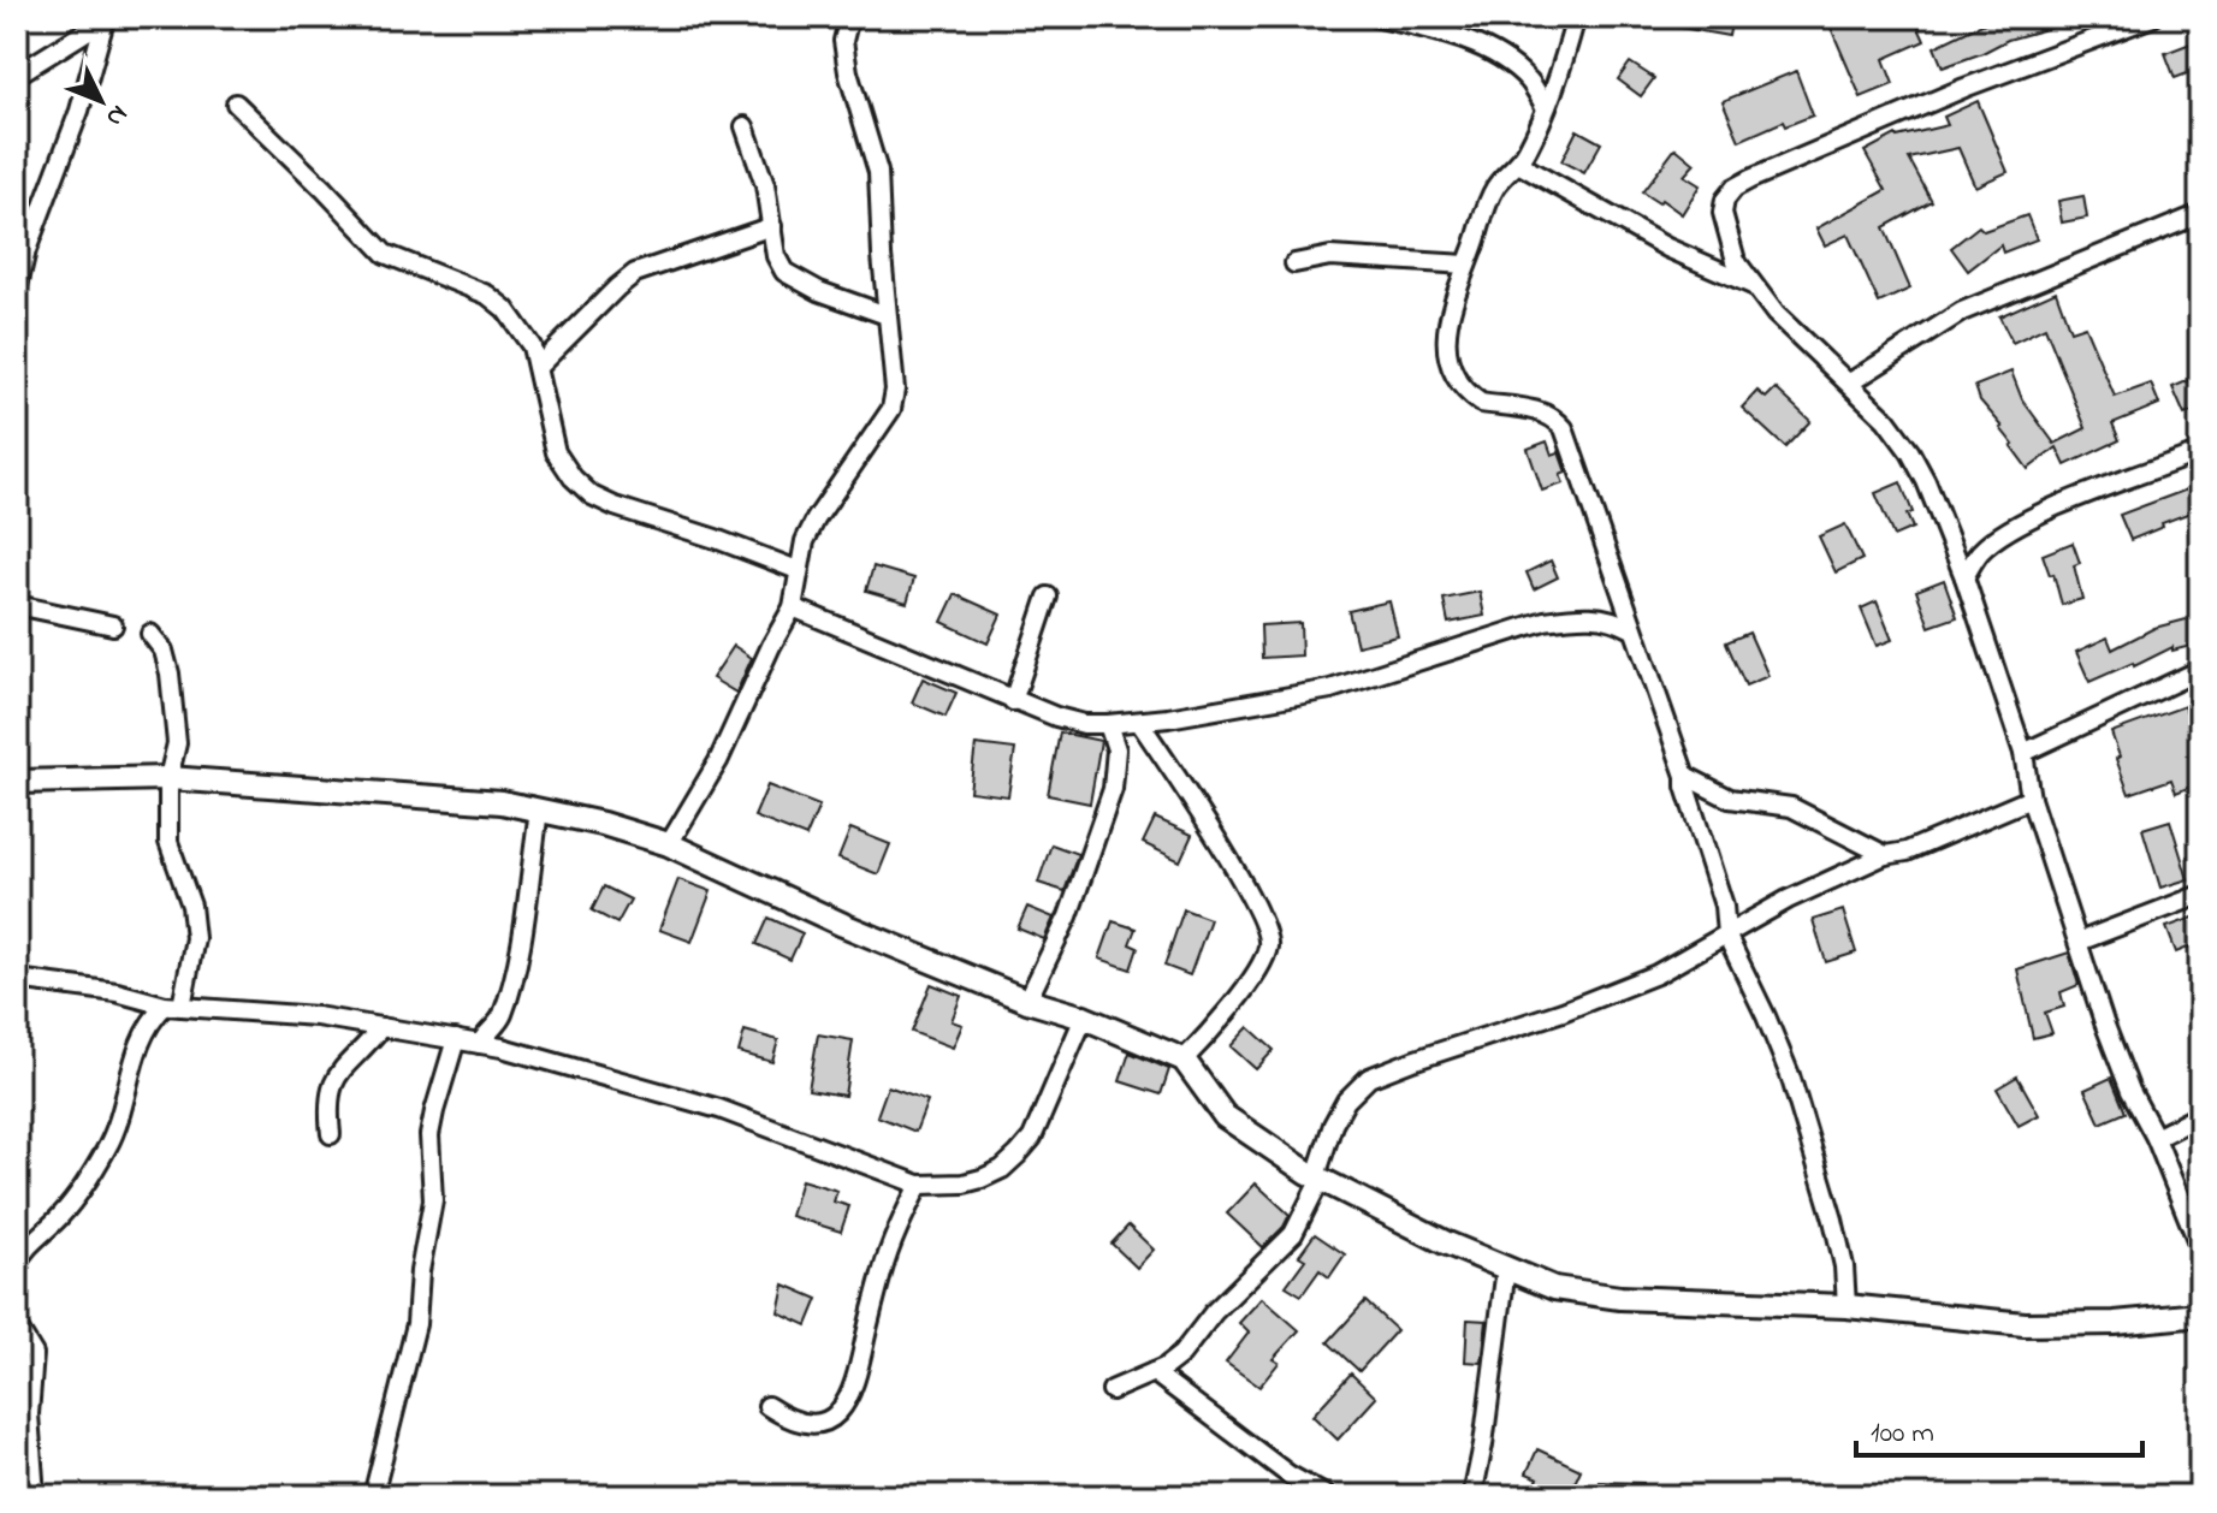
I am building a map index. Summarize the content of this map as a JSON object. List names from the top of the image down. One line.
{"scale_bar":"100 m","north":"bottom right"}
